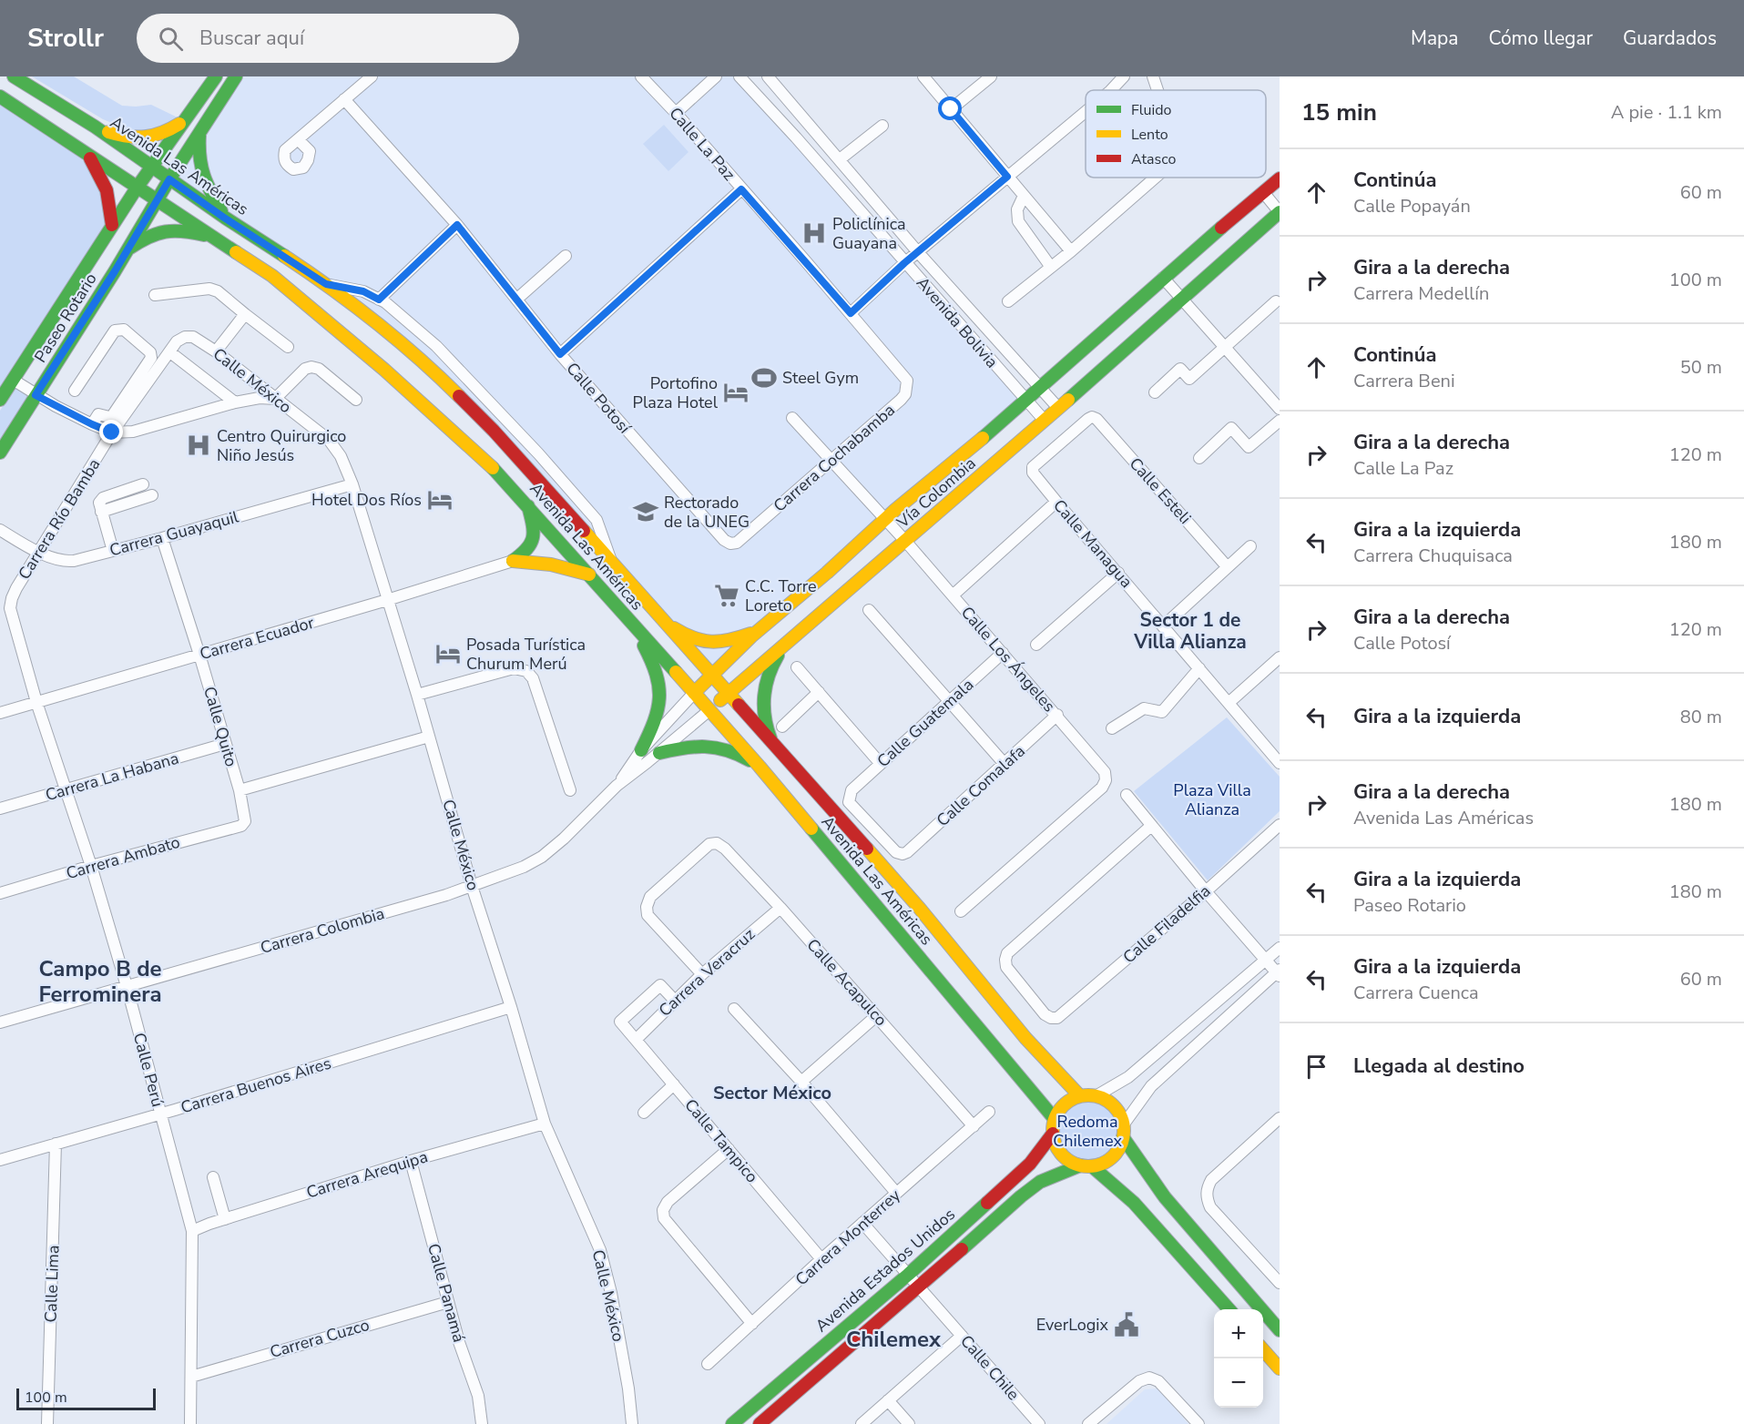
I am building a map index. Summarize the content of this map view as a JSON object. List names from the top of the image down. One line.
{"streets":{"main road":["Avenida Las Américas","Paseo Rotario","Vía Colombia","Avenida Estados Unidos"],"street":["Calle La Paz","Avenida Bolivia","Calle México","Calle Potosí","Carrera Cochabamba","Calle Esteli","Carrera Río Bamba","Carrera Guayaquil","Calle Managua","Carrera Ecuador","Calle Los Ángeles","Calle Guatemala","Calle Quito","Carrera La Habana","Calle Comalafa","Carrera Ambato","Calle Filadelfia","Carrera Colombia","Carrera Veracruz","Calle Acapulco","Calle Perú","Carrera Buenos Aires","Calle Tampico","Carrera Arequipa","Carrera Monterrey","Calle Lima","Calle Panamá","Carrera Cuzco","Calle Chile"]},"crossings":[["Calle La Paz","Carrera Cochabamba"],["Avenida Las Américas","Paseo Rotario"],["Avenida Las Américas","Vía Colombia"],["Avenida Las Américas","Carrera Colombia"],["Avenida Las Américas","Avenida Estados Unidos"],["Avenida Bolivia","Vía Colombia"],["Calle México","Carrera Río Bamba"],["Calle México","Carrera Guayaquil"],["Calle México","Carrera Ecuador"],["Calle México","Carrera Colombia"],["Calle México","Carrera Buenos Aires"],["Calle México","Carrera Arequipa"],["Calle Potosí","Carrera Cochabamba"],["Carrera Cochabamba","Calle Los Ángeles"],["Calle Esteli","Calle Managua"],["Vía Colombia","Calle Los Ángeles"],["Vía Colombia","Carrera Colombia"],["Carrera Río Bamba","Carrera Guayaquil"],["Carrera Río Bamba","Calle Perú"],["Carrera Guayaquil","Calle Quito"],["Carrera Ecuador","Calle Quito"],["Carrera Ecuador","Calle Perú"],["Calle Los Ángeles","Calle Guatemala"],["Calle Los Ángeles","Calle Comalafa"],["Calle Guatemala","Calle Comalafa"],["Calle Quito","Carrera La Habana"],["Calle Quito","Carrera Ambato"],["Carrera La Habana","Calle Perú"],["Carrera Ambato","Calle Perú"],["Carrera Colombia","Calle Perú"],["Carrera Veracruz","Calle Acapulco"],["Carrera Veracruz","Calle Tampico"],["Calle Acapulco","Carrera Monterrey"],["Calle Perú","Carrera Buenos Aires"],["Calle Perú","Carrera Arequipa"],["Calle Perú","Carrera Cuzco"],["Carrera Buenos Aires","Calle Lima"],["Calle Tampico","Carrera Monterrey"],["Carrera Arequipa","Calle Panamá"],["Carrera Monterrey","Calle Chile"],["Avenida Estados Unidos","Calle Chile"],["Calle Panamá","Carrera Cuzco"]],"districts":["Sector 1 de Villa Alianza","Campo B de Ferrominera","Sector México","Chilemex"],"parks":["Plaza Villa Alianza","Redoma Chilemex"],"places":{"hospital":["Policlínica Guayana","Centro Quirurgico Niño Jesús"],"sports":["Steel Gym"],"hotel":["Portofino Plaza Hotel","Hotel Dos Ríos","Posada Turística Churum Merú"],"school or university":["Rectorado de la UNEG"],"supermarket":["C.C. Torre Loreto"],"public building":["EverLogix"]},"legend":["Fluido","Lento","Atasco"],"scale_bar":"100 m","page":{"header":"Strollr","search":"Buscar aquí","nav":["Mapa","Cómo llegar","Guardados"],"heading":["15 min","A pie · 1.1 km"],"list":[["Continúa","Calle Popayán","60 m"],["Gira a la derecha","Carrera Medellín","100 m"],["Continúa","Carrera Beni","50 m"],["Gira a la derecha","Calle La Paz","120 m"],["Gira a la izquierda","Carrera Chuquisaca","180 m"],["Gira a la derecha","Calle Potosí","120 m"],["Gira a la izquierda","80 m"],["Gira a la derecha","Avenida Las Américas","180 m"],["Gira a la izquierda","Paseo Rotario","180 m"],["Gira a la izquierda","Carrera Cuenca","60 m"],"Llegada al destino"],"map_buttons":["+","−"],"scale":"100 m"}}
